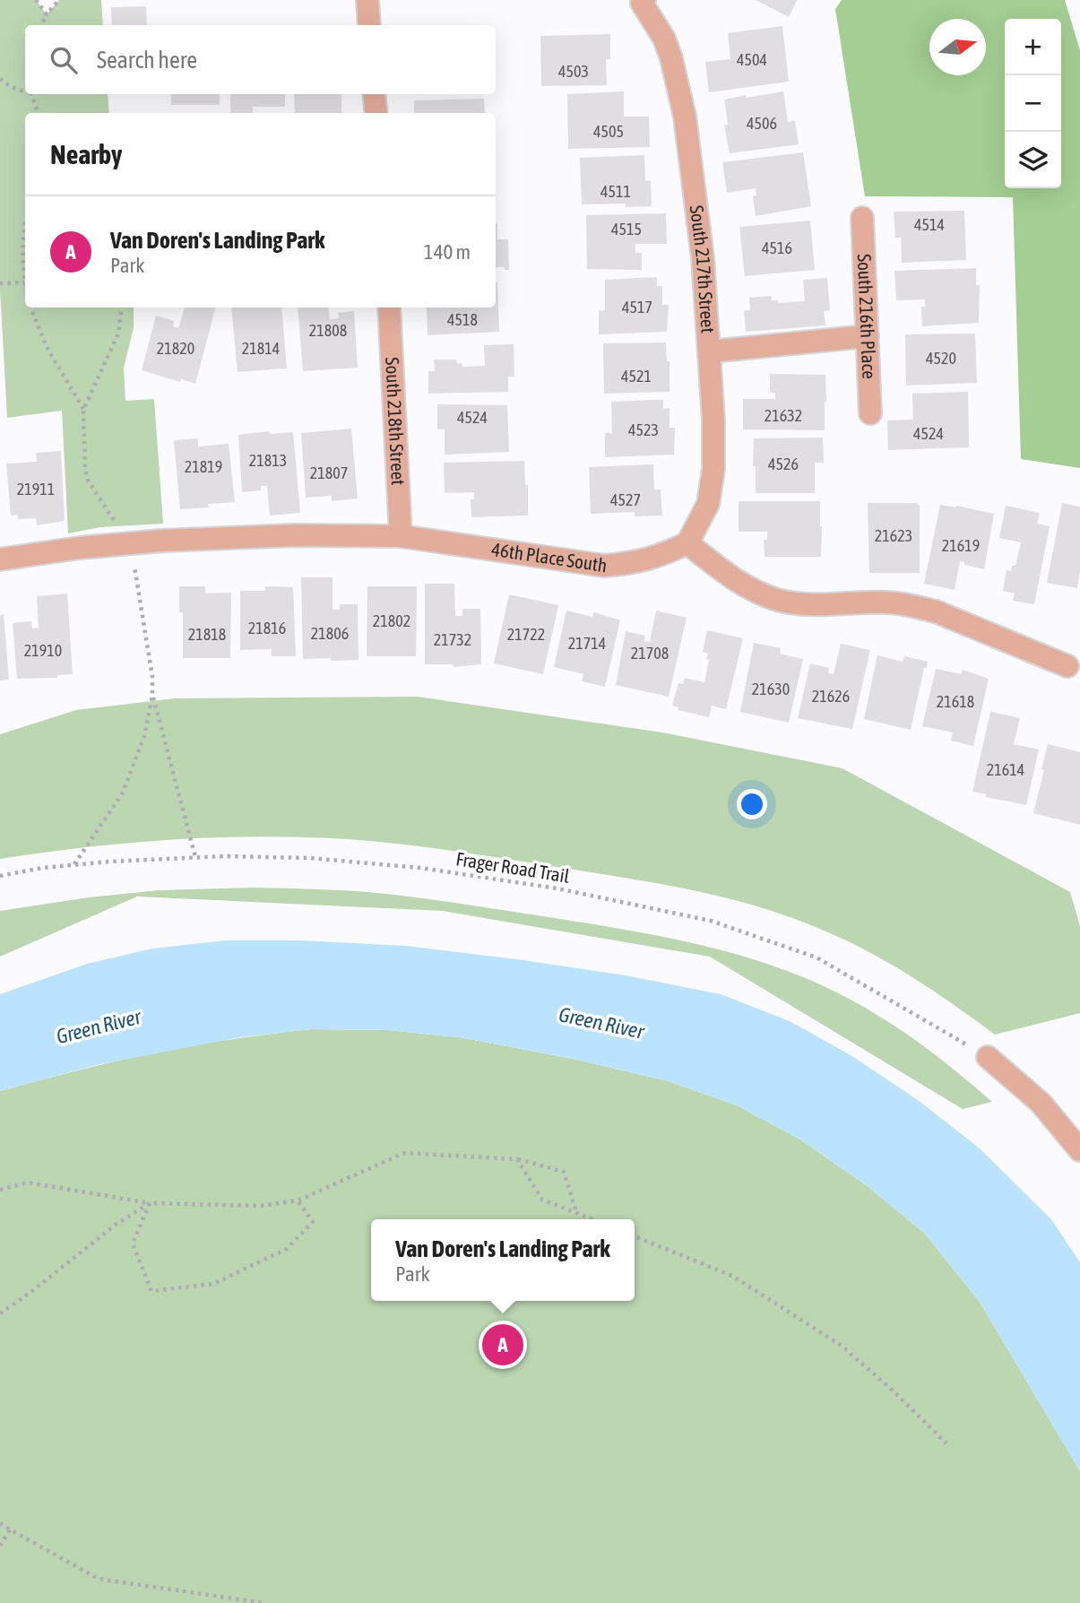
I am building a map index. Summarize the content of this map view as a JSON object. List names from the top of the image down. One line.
{"streets":{"street":["South 217th Street","South 216th Place","South 218th Street","46th Place South"],"path":["Frager Road Trail"]},"crossings":[["South 217th Street","46th Place South"],["South 218th Street","46th Place South"]],"water":["Green River"],"house_numbers":["4504","4503","4506","4505","4511","4514","4515","4516","4517","4518","21808","21820","21814","4520","4521","21632","4524","4523","4524","21813","4526","21819","21807","21911","4527","21623","21619","21802","21816","21806","21818","21722","21732","21714","21910","21708","21630","21626","21618","21614"],"north":"right","page":{"map_buttons":["+","−"],"search":"Search here","heading":"Nearby","list":[{"mark":"A","name":"Van Doren's Landing Park","note":"Park","value":"140 m"}],"popup":["Van Doren's Landing Park","Park"],"pins":"A"}}
